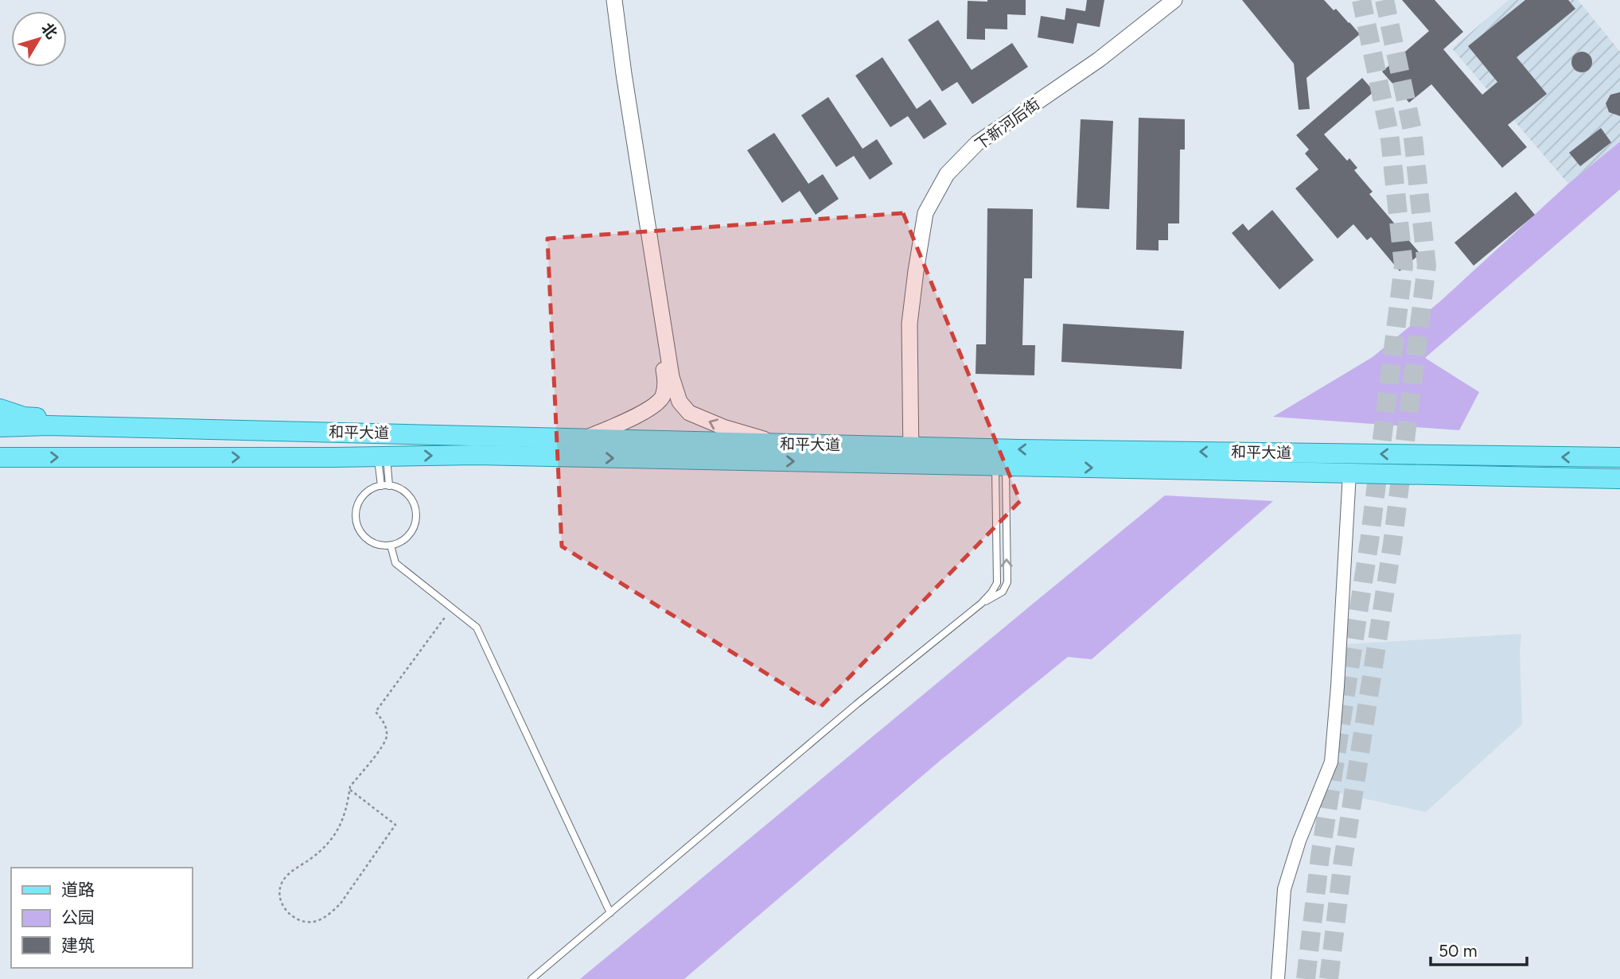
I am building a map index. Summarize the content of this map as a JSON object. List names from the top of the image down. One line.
{"streets":{"main road":["和平大道"],"street":["下新河后街"]},"crossings":[["下新河后街","和平大道"]],"legend":["道路","公园","建筑"],"scale_bar":"50 m","north":"top right"}
